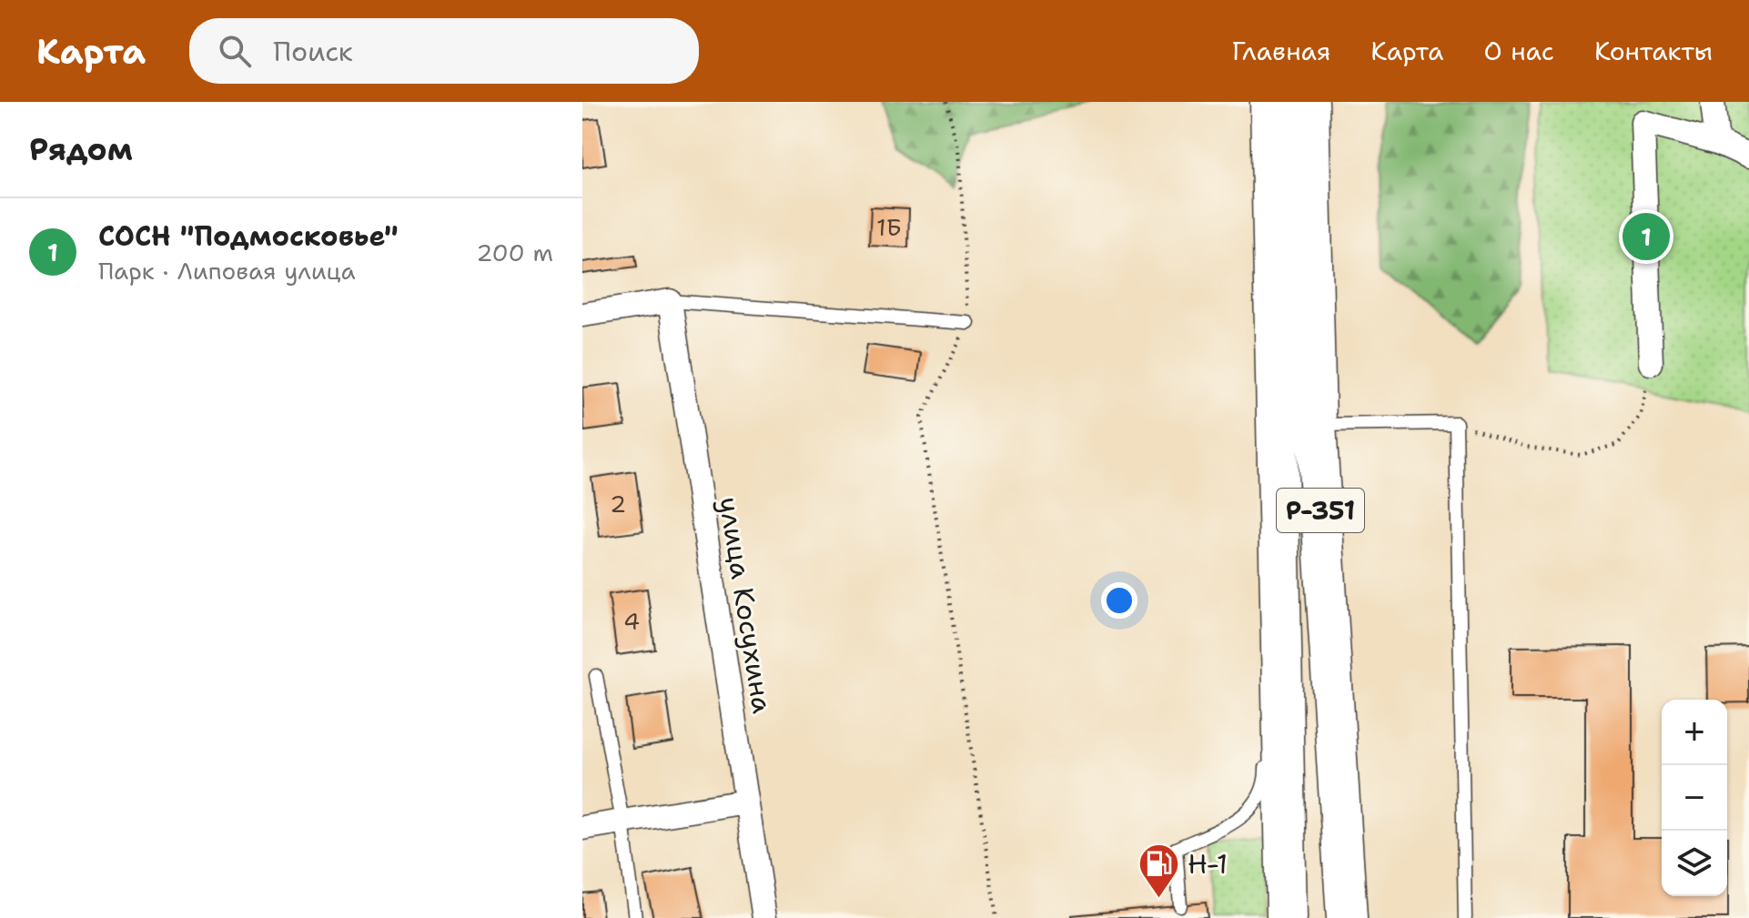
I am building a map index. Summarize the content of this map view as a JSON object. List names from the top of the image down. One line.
{"streets":{"highway":["Р-351"],"street":["улица Косухина"]},"places":{"fuel station":["Н-1"]},"house_numbers":["1Б","2","4"],"page":{"header":"Карта","search":"Поиск","nav":["Главная","Карта","О нас","Контакты"],"heading":"Рядом","list":[{"mark":"1","name":"СОСН \"Подмосковье\"","note":"Парк · Липовая улица","value":"200 m"}],"pins":"1","map_buttons":["+","−"]}}
